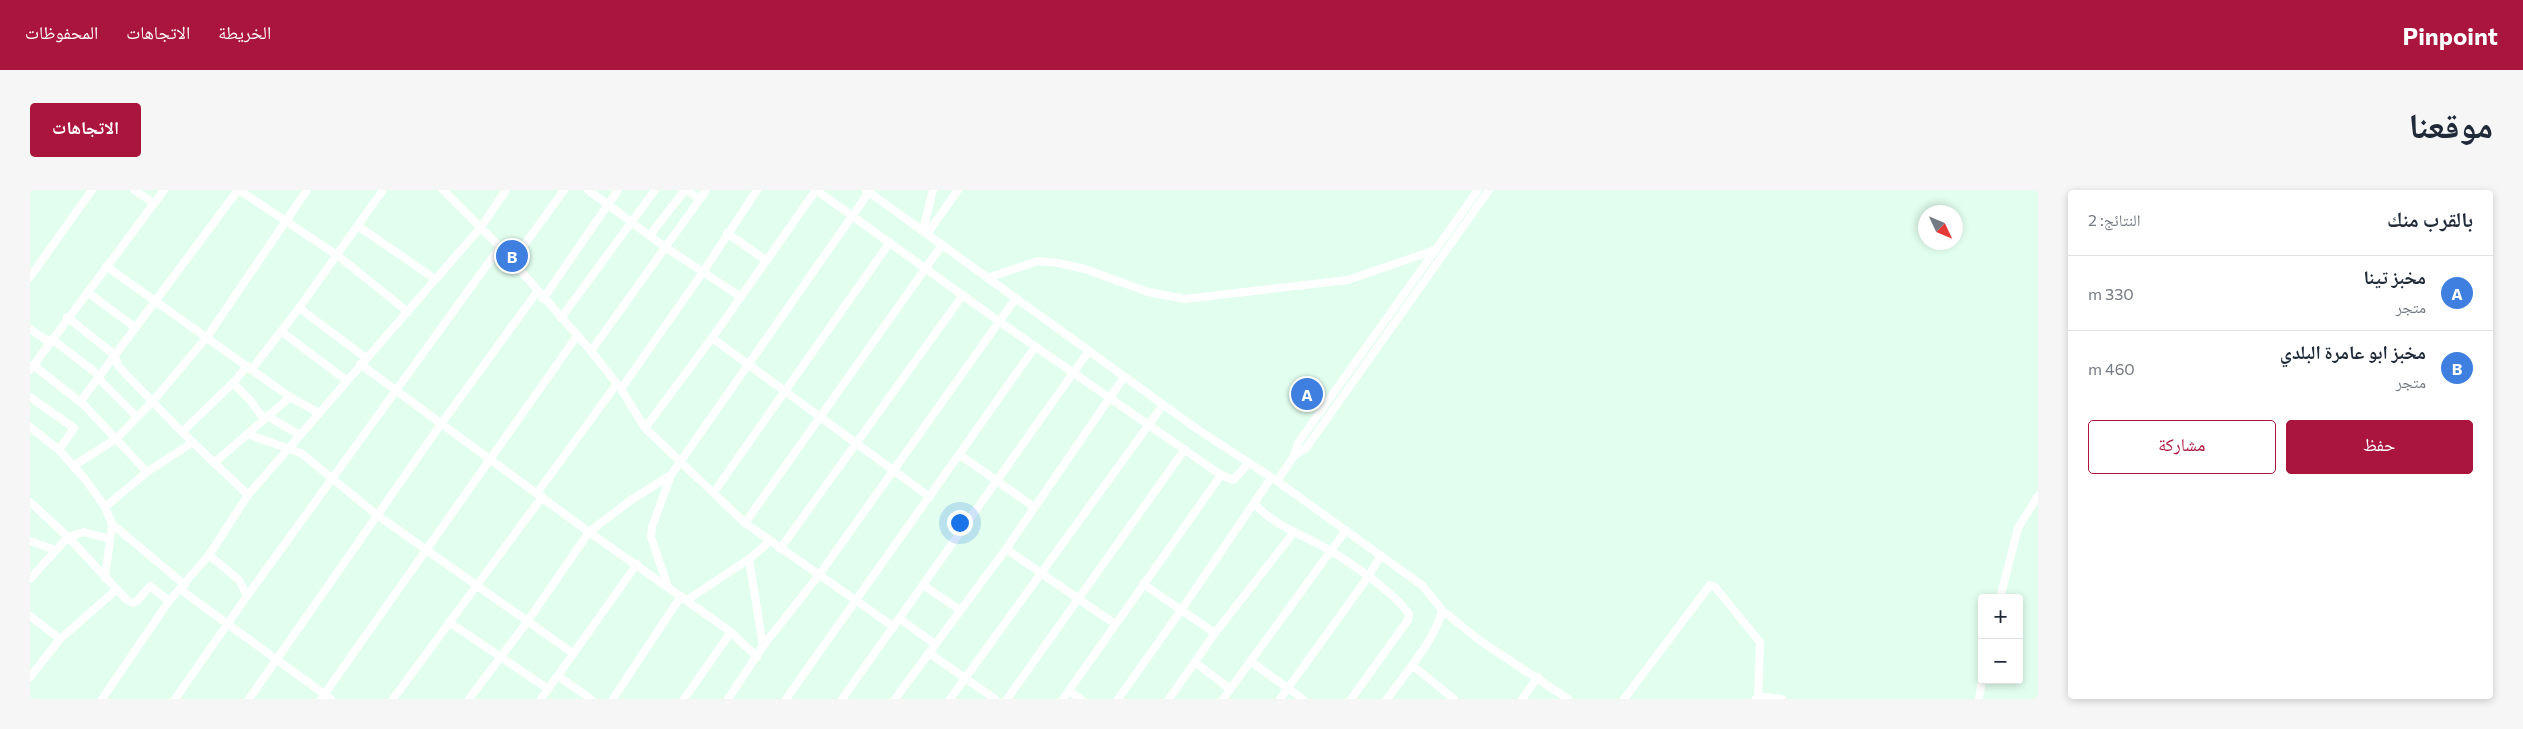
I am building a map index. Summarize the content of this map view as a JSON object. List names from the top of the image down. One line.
{"north":"bottom right","page":{"header":"Pinpoint","nav":["الخريطة","الاتجاهات","المحفوظات"],"title":"موقعنا","buttons":["الاتجاهات",["حفظ","مشاركة"]],"heading":["بالقرب منك","النتائج: 2"],"pins":["B","A"],"list":[{"mark":"A","name":"مخبز تينا","note":"متجر","value":"330 m"},{"mark":"B","name":"مخبز ابو عامرة البلدي","note":"متجر","value":"460 m"}],"map_buttons":["+","−"]}}
